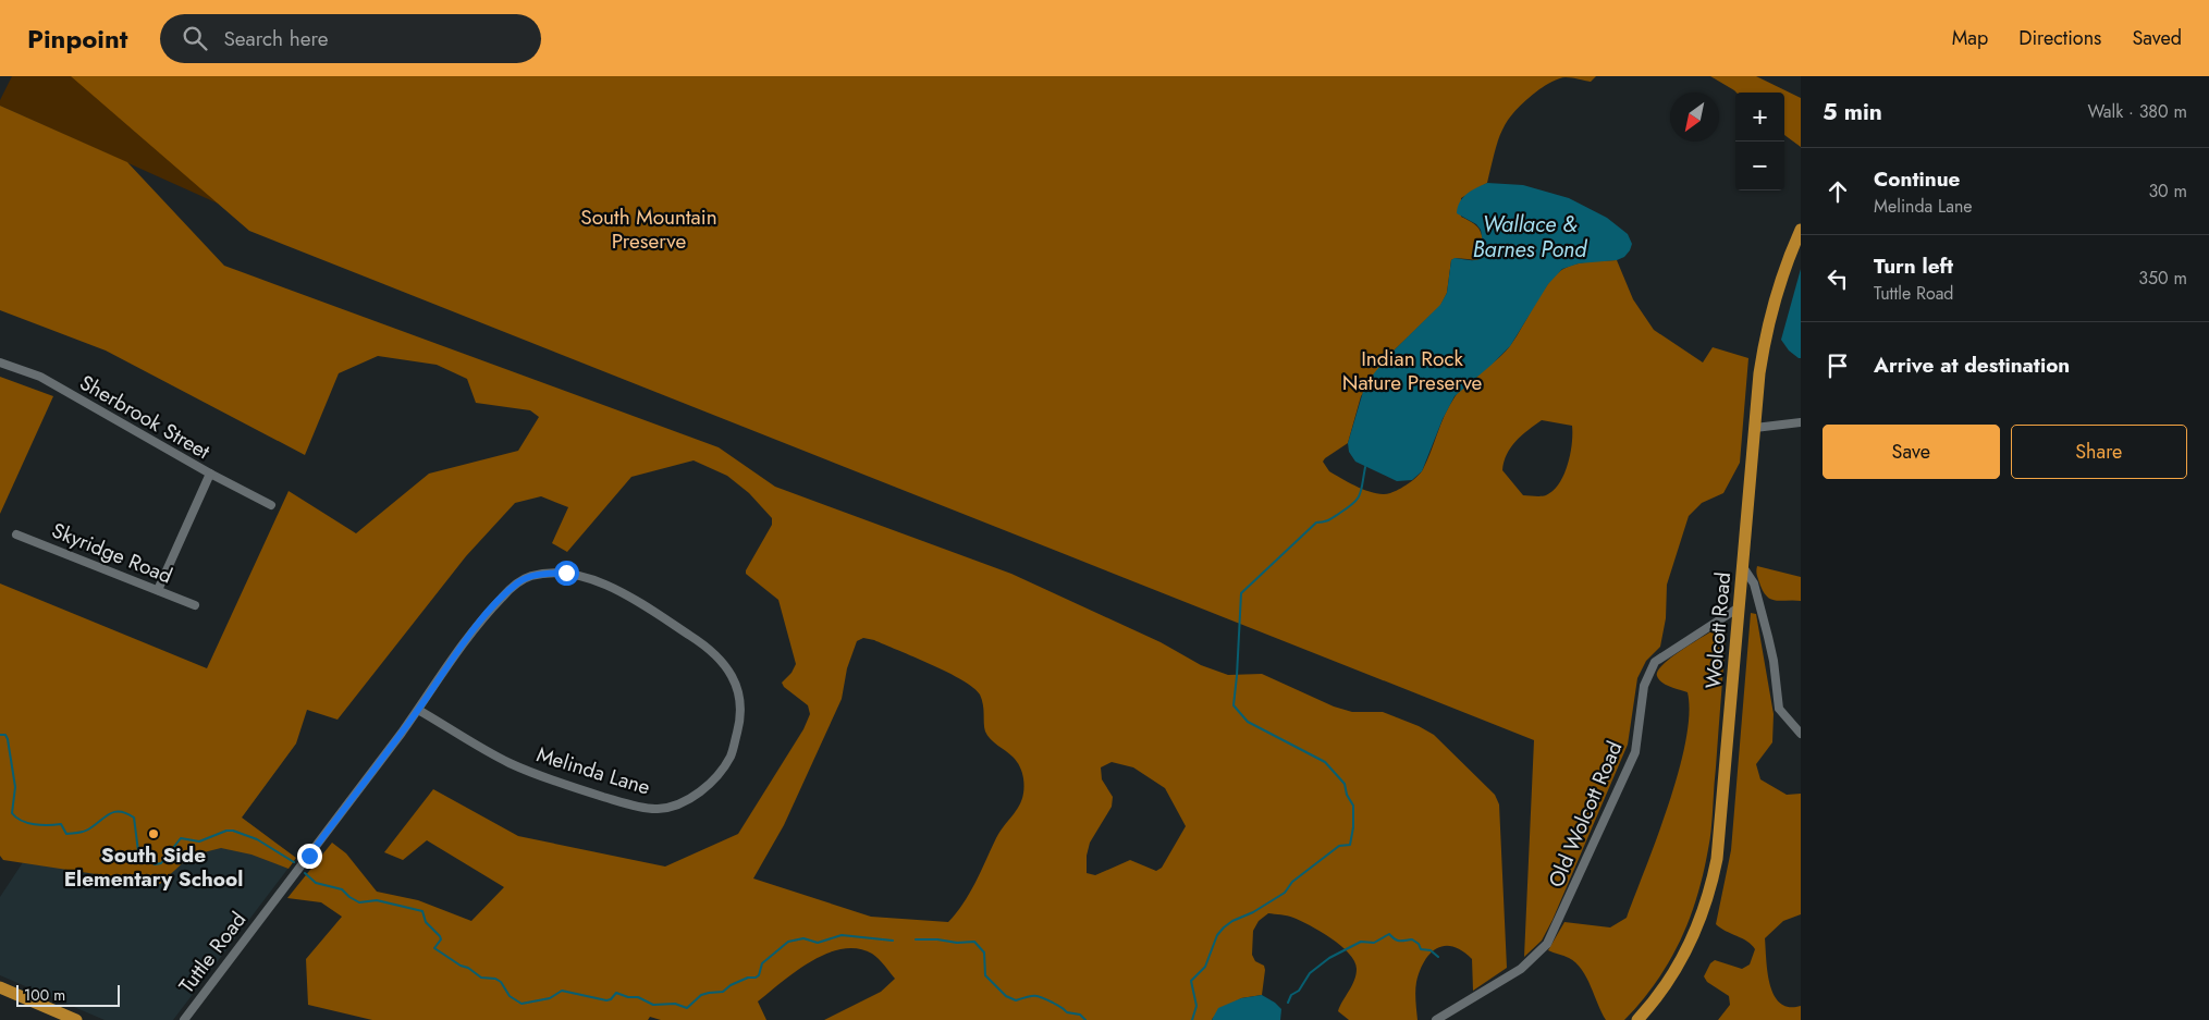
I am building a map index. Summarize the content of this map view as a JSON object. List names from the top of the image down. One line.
{"streets":{"main road":["Wolcott Road"],"street":["Sherbrook Street","Skyridge Road","Melinda Lane","Old Wolcott Road","Tuttle Road"]},"crossings":[["Wolcott Road","Old Wolcott Road"],["Melinda Lane","Tuttle Road"]],"water":["Wallace & Barnes Pond"],"parks":["South Mountain Preserve","Indian Rock Nature Preserve"],"places":["South Side Elementary School"],"scale_bar":"100 m","north":"bottom left","page":{"header":"Pinpoint","search":"Search here","nav":["Map","Directions","Saved"],"heading":["5 min","Walk · 380 m"],"map_buttons":["+","−"],"list":[["Continue","Melinda Lane","30 m"],["Turn left","Tuttle Road","350 m"],"Arrive at destination"],"buttons":["Save","Share"],"scale":"100 m"}}
